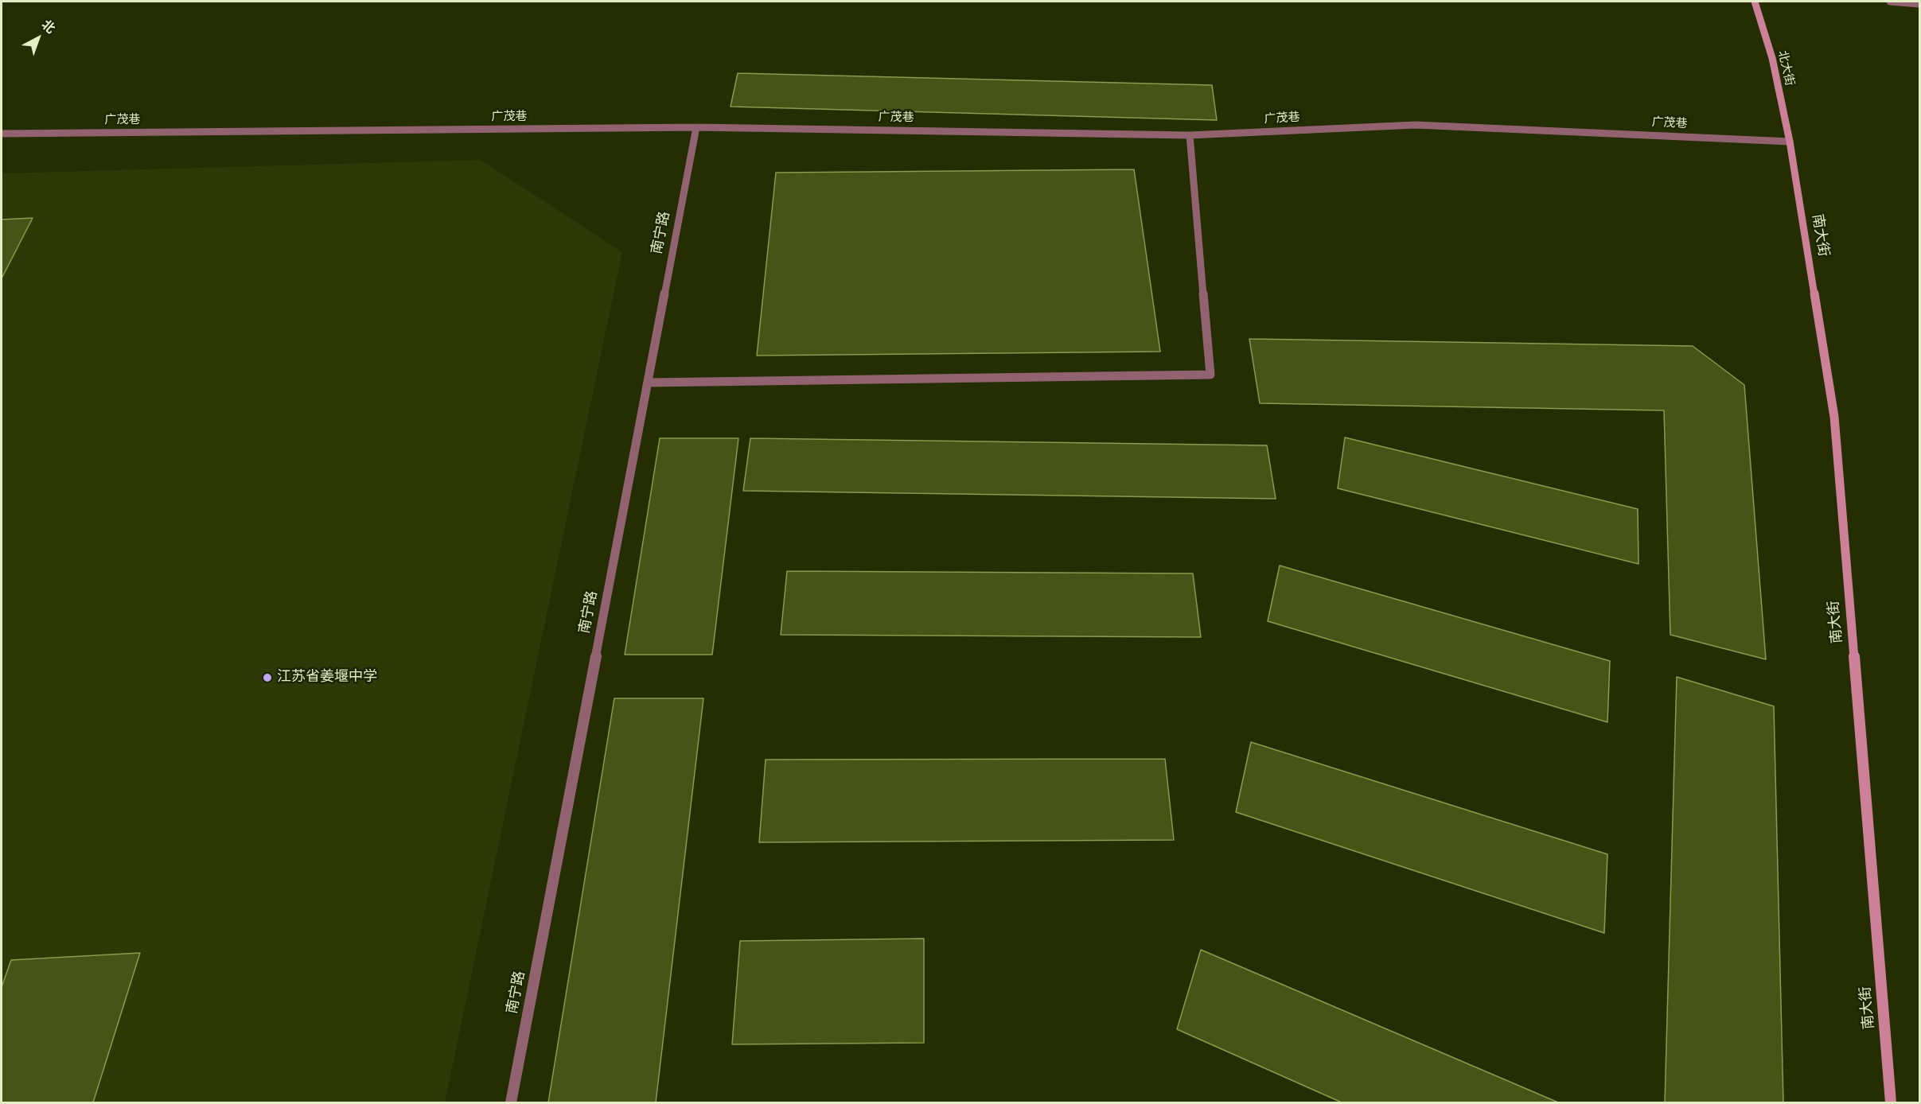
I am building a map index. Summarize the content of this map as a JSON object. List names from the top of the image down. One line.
{"streets":{"street":["北大街","广茂巷","南宁路","南大街"]},"crossings":[["北大街","广茂巷"],["北大街","南大街"],["广茂巷","南宁路"],["广茂巷","南大街"]],"places":["江苏省姜堰中学"],"north":"top right"}
